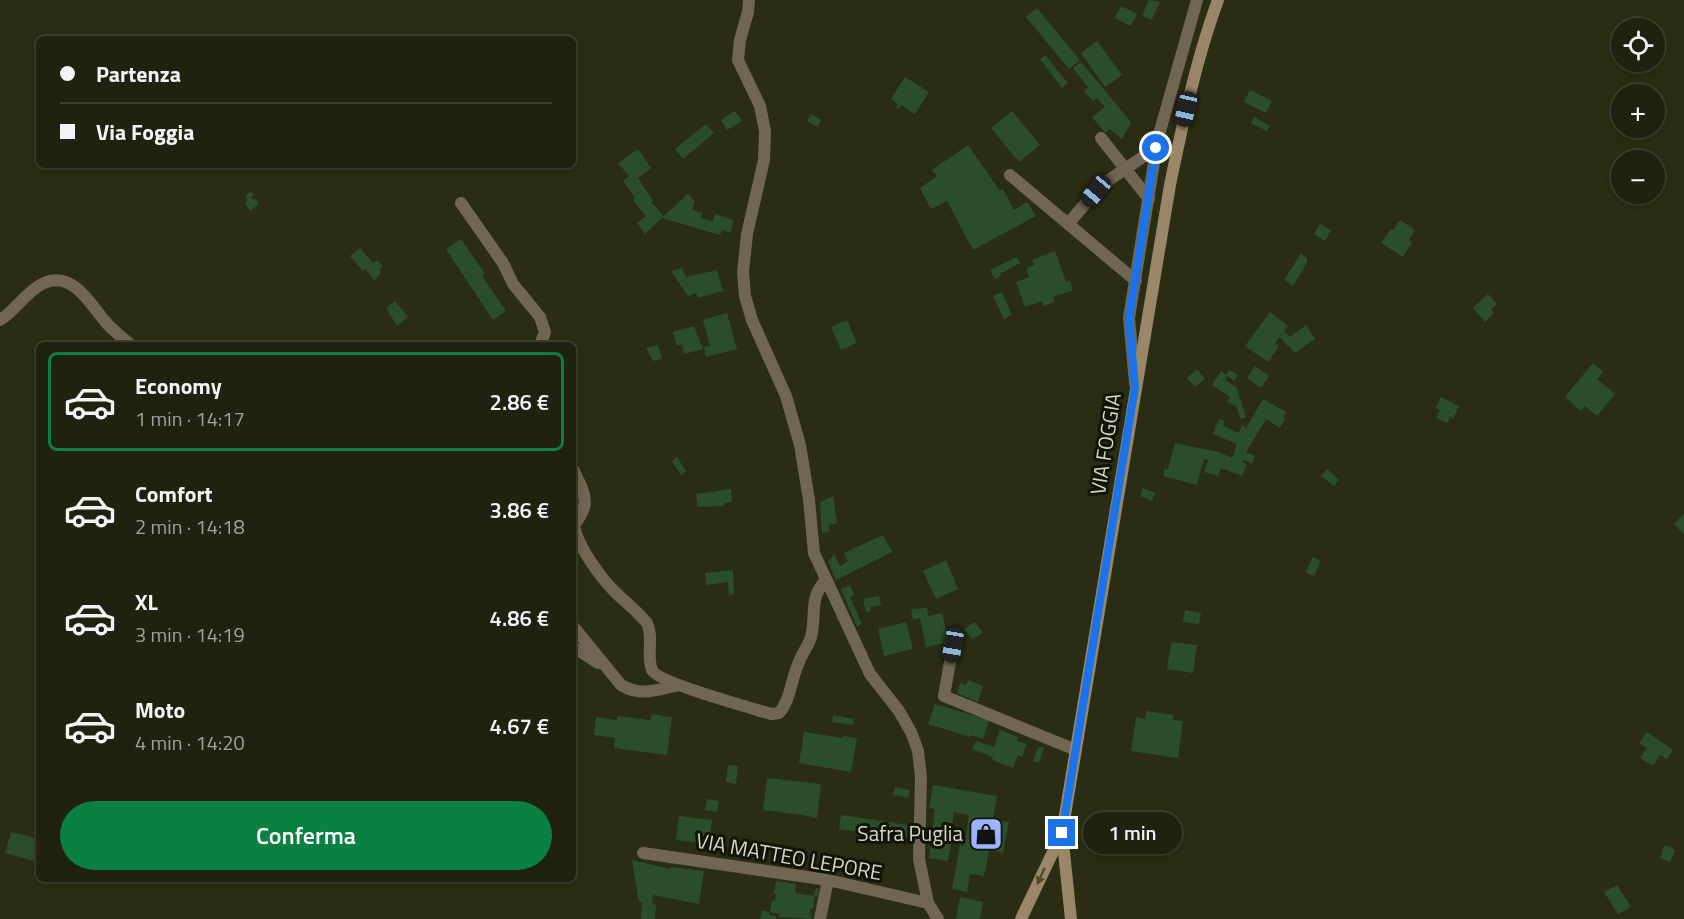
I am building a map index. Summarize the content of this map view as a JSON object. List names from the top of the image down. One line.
{"streets":{"main road":["VIA FOGGIA"],"street":["VIA MATTEO LEPORE"]},"places":{"shop":["Safra Puglia"]},"page":{"map_buttons":["+","−"],"banner":["Partenza","Via Foggia"],"list":[{"name":"Economy","note":"1 min · 14:17","value":"2.86 €"},{"name":"Comfort","note":"2 min · 14:18","value":"3.86 €"},{"name":"XL","note":"3 min · 14:19","value":"4.86 €"},{"name":"Moto","note":"4 min · 14:20","value":"4.67 €"}],"buttons":"Conferma","bubble":"1 min"}}
